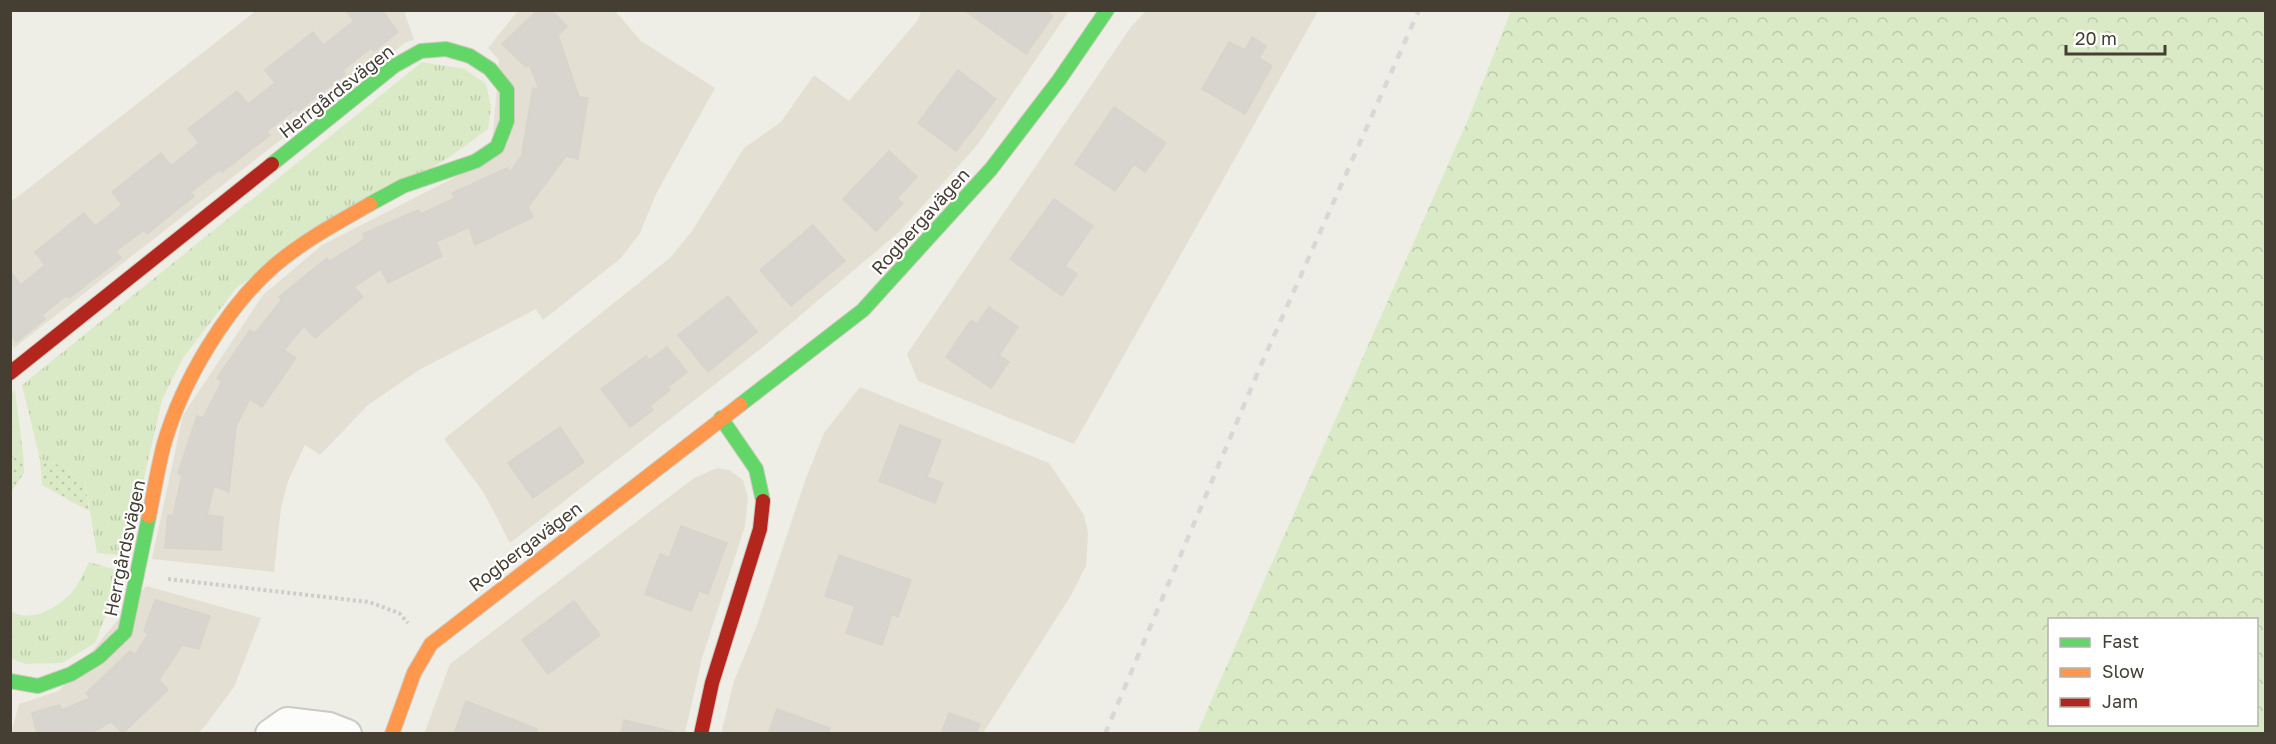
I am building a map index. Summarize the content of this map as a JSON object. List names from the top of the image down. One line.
{"streets":{"street":["Herrgårdsvägen","Rogbergavägen"]},"legend":["Fast","Slow","Jam"],"scale_bar":"20 m"}
